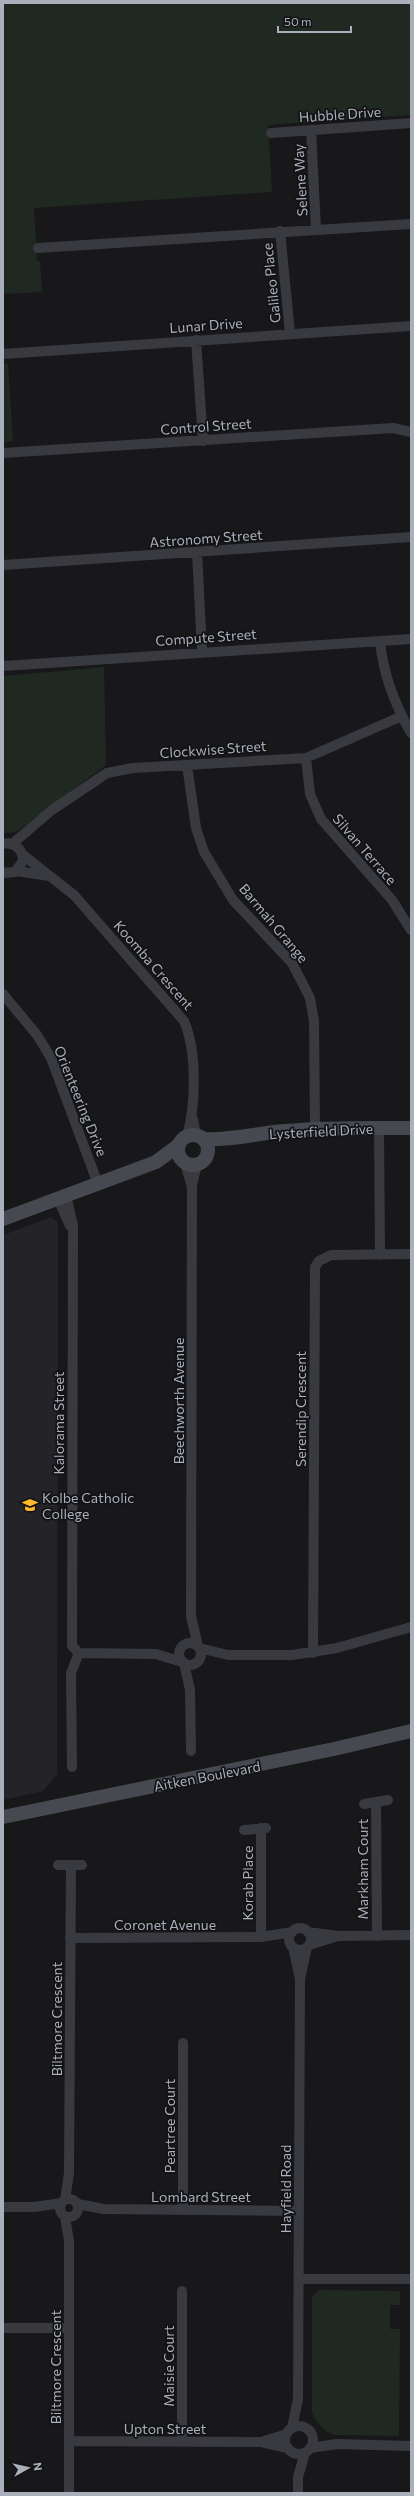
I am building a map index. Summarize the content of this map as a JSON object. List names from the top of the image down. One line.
{"streets":{"street":["Hubble Drive","Selene Way","Galileo Place","Lunar Drive","Control Street","Astronomy Street","Compute Street","Clockwise Street","Silvan Terrace","Barmah Grange","Koomba Crescent","Orienteering Drive","Lysterfield Drive","Beechworth Avenue","Serendip Crescent","Kalorama Street","Aitken Boulevard","Markham Court","Korab Place","Coronet Avenue","Biltmore Crescent","Peartree Court","Hayfield Road","Lombard Street","Maisie Court","Upton Street"]},"crossings":[["Hubble Drive","Selene Way"],["Galileo Place","Lunar Drive"],["Clockwise Street","Silvan Terrace"],["Clockwise Street","Barmah Grange"],["Clockwise Street","Koomba Crescent"],["Barmah Grange","Lysterfield Drive"],["Koomba Crescent","Lysterfield Drive"],["Lysterfield Drive","Beechworth Avenue"],["Korab Place","Coronet Avenue"],["Coronet Avenue","Biltmore Crescent"],["Coronet Avenue","Hayfield Road"],["Biltmore Crescent","Lombard Street"],["Biltmore Crescent","Upton Street"],["Peartree Court","Lombard Street"],["Hayfield Road","Lombard Street"],["Hayfield Road","Upton Street"],["Maisie Court","Upton Street"]],"places":{"school or university":["Kolbe Catholic College"]},"scale_bar":"50 m","north":"right"}
